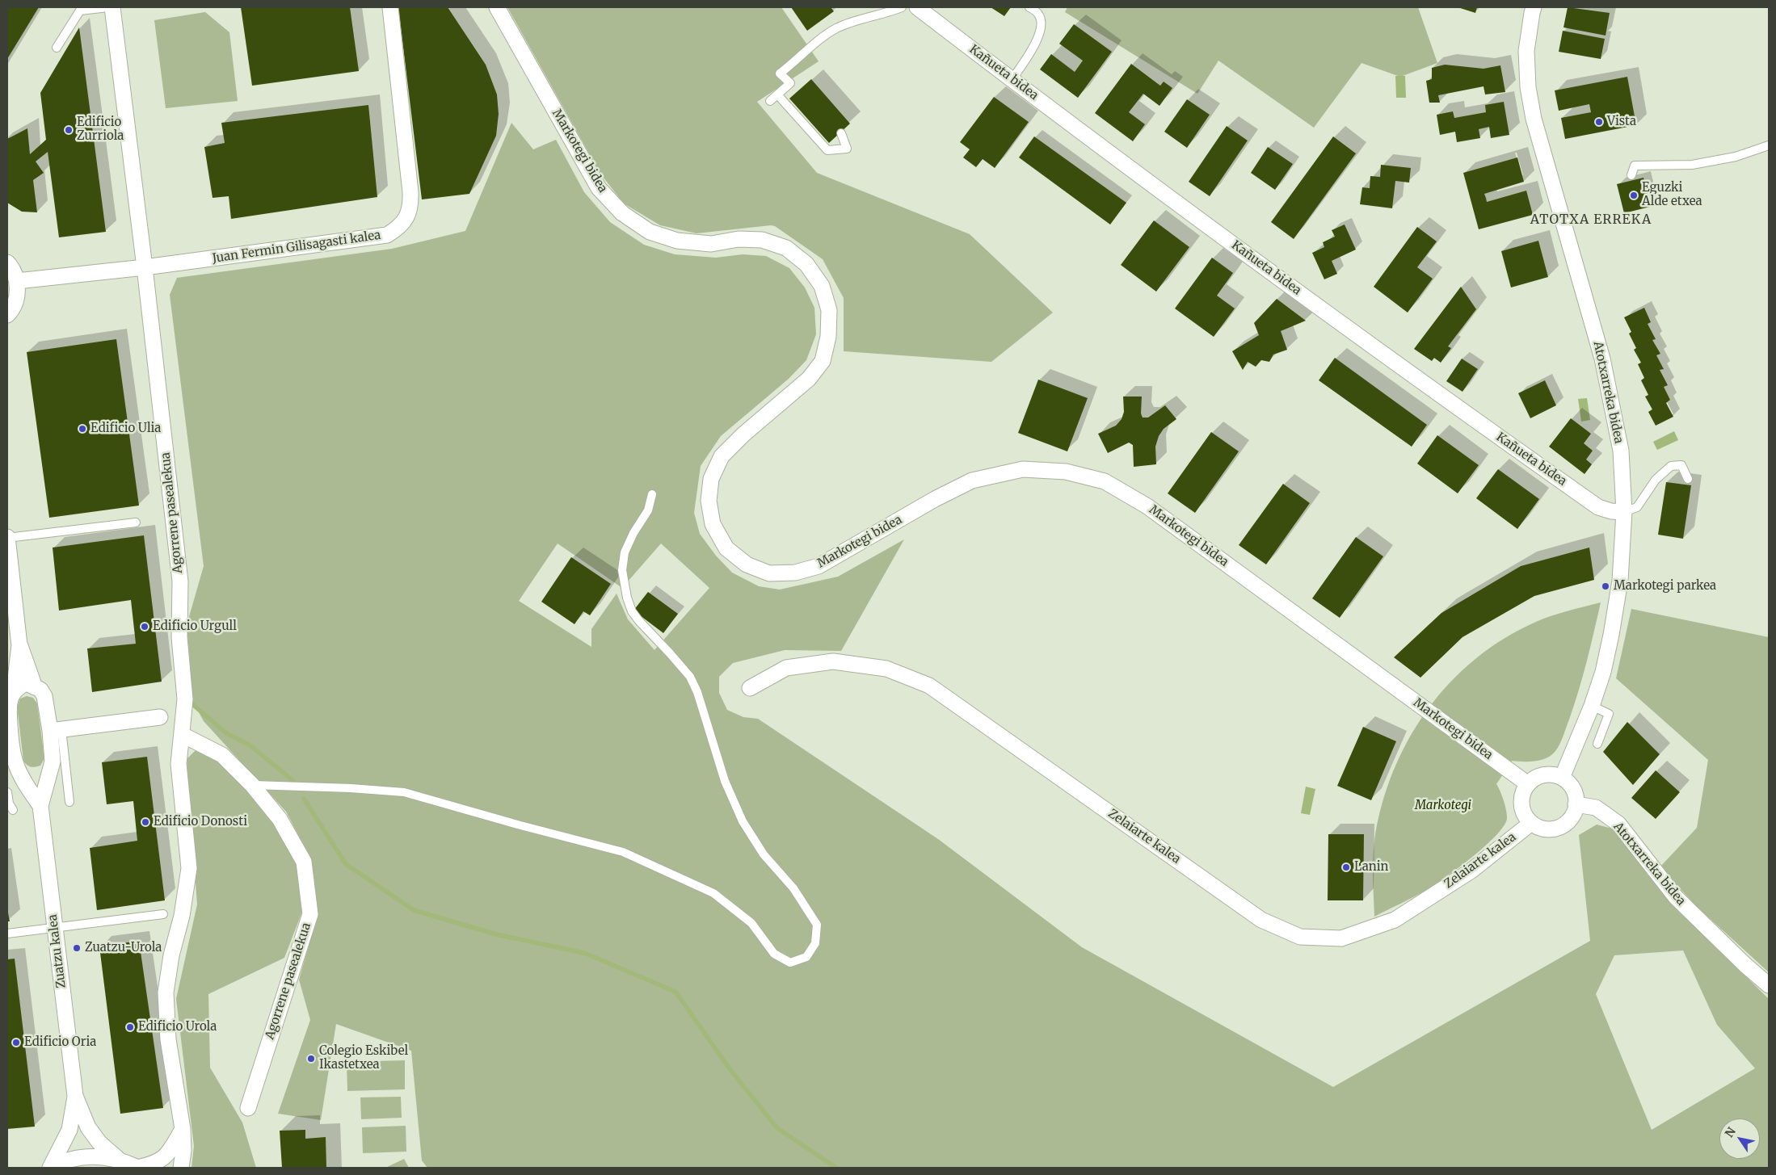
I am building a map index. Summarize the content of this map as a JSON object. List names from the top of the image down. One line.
{"streets":{"street":["Kañueta bidea","Markotegi bidea","Juan Fermin Gilisagasti kalea","Atotxarreka bidea","Agorrene pasealekua","Zelaiarte kalea","Zuatzu kalea"]},"crossings":[["Kañueta bidea","Atotxarreka bidea"],["Markotegi bidea","Atotxarreka bidea"],["Markotegi bidea","Zelaiarte kalea"],["Juan Fermin Gilisagasti kalea","Agorrene pasealekua"],["Atotxarreka bidea","Zelaiarte kalea"]],"districts":["ATOTXA ERREKA"],"parks":["Markotegi"],"places":["Vista","Edificio Zurriola","Eguzki Alde etxea","Edificio Ulia","Markotegi parkea","Edificio Urgull","Edificio Donosti","Lanin","Zuatzu-Urola","Edificio Urola","Edificio Oria","Colegio Eskibel Ikastetxea"],"north":"top left"}
